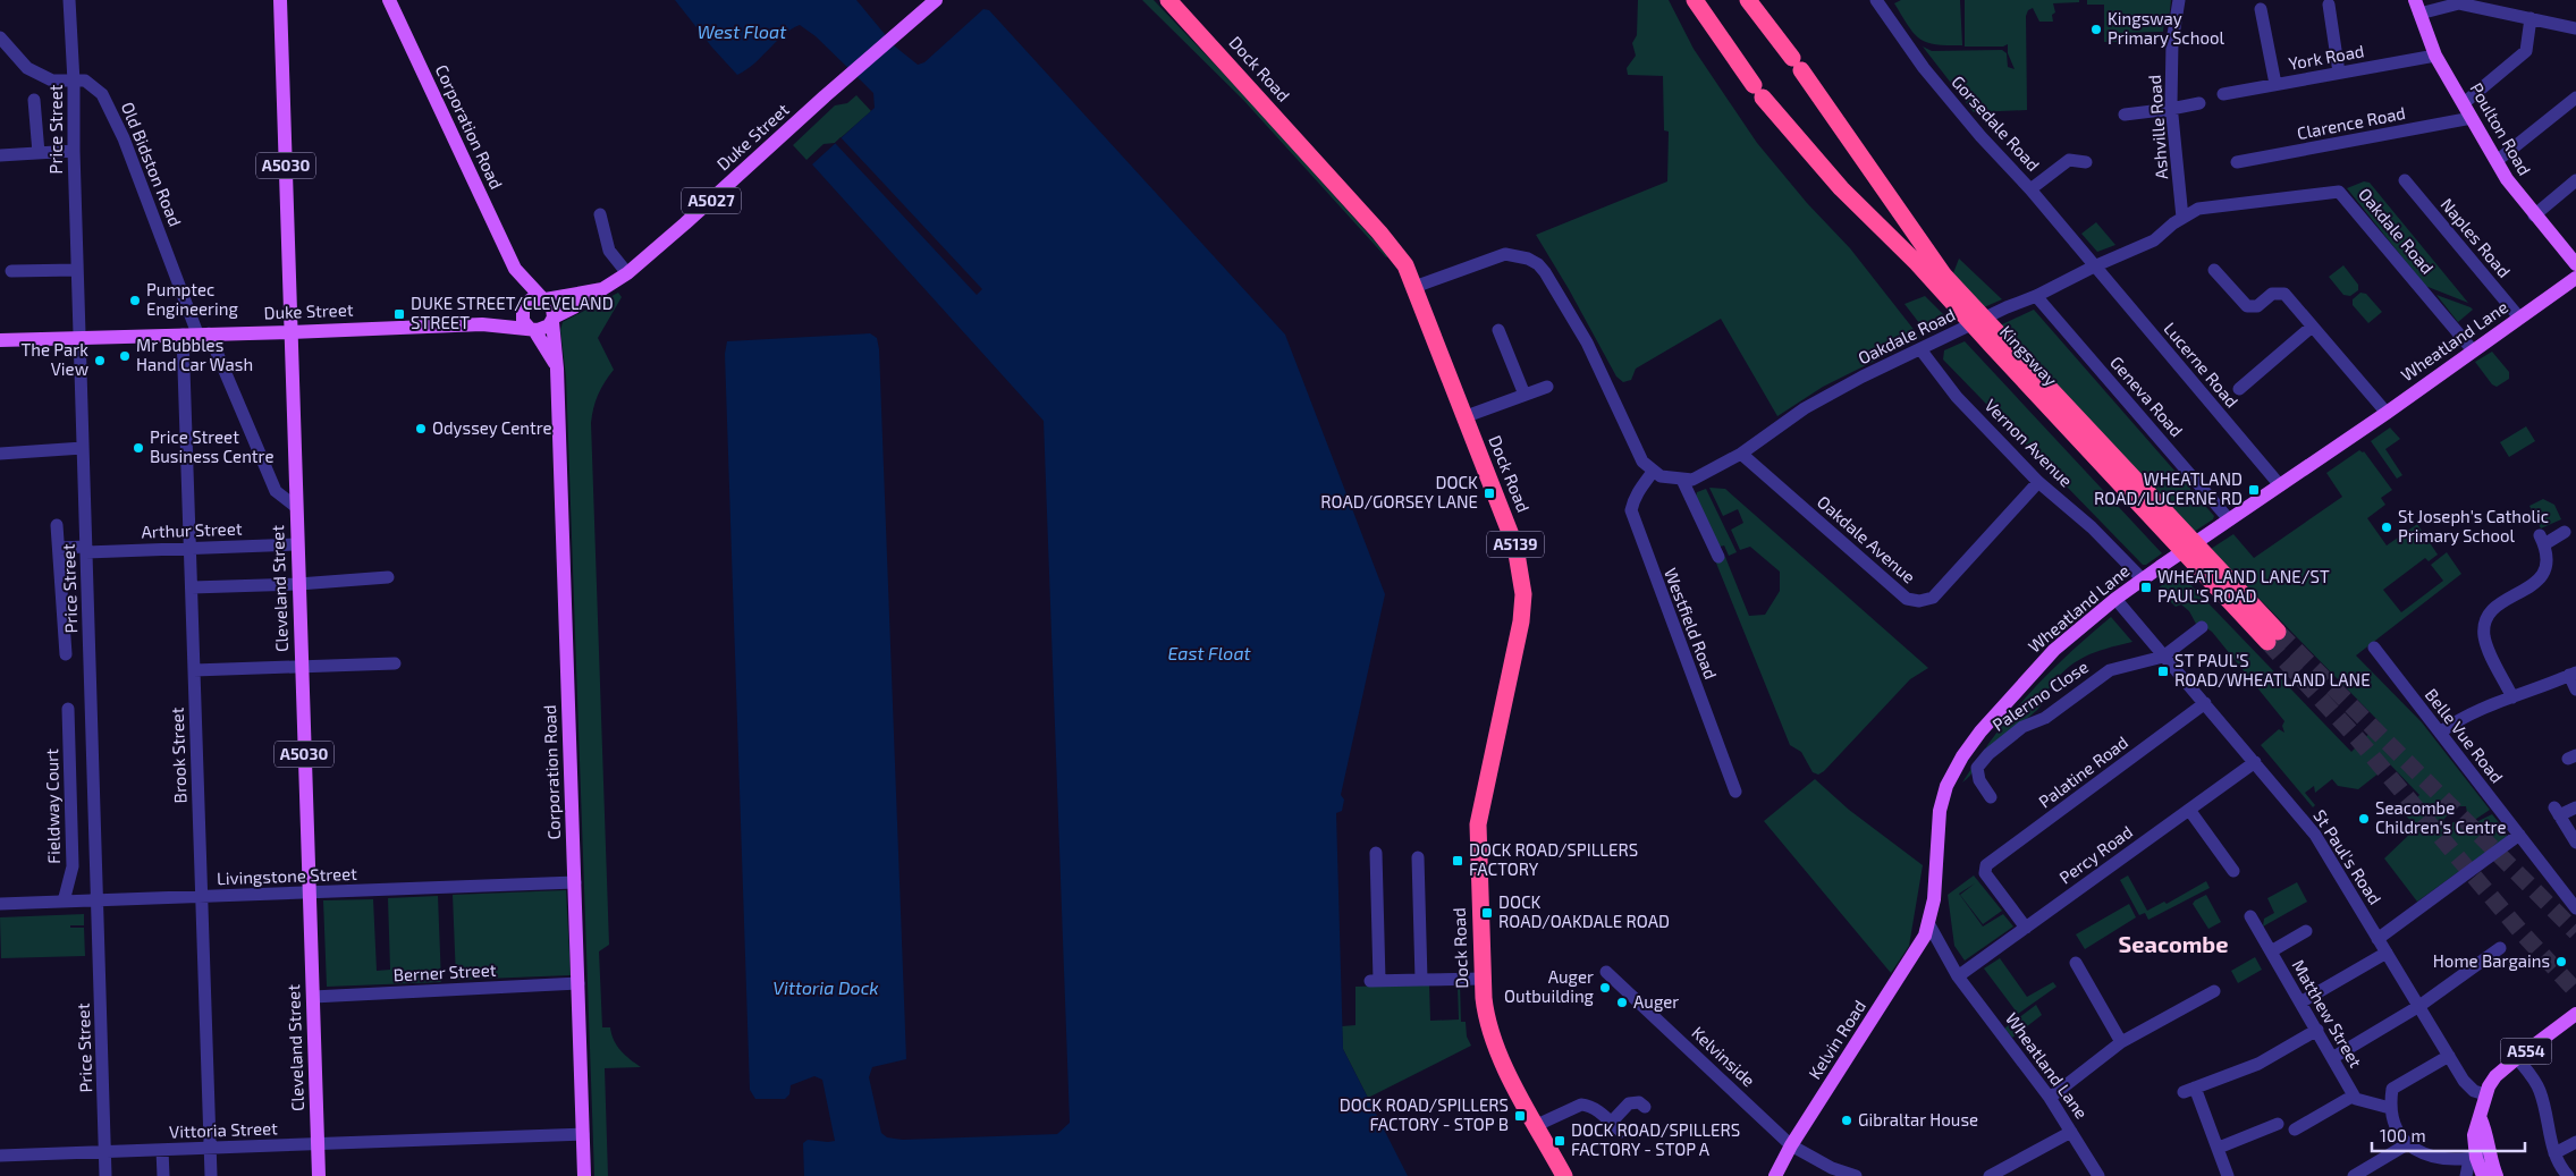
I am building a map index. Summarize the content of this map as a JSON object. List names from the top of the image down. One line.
{"streets":{"highway":["Dock Road","Kingsway","A5139"],"main road":["Corporation Road","Poulton Road","Duke Street","A5030","A5027","Wheatland Lane","Cleveland Street","Kelvin Road","A554"],"street":["York Road","Gorsedale Road","Clarence Road","Ashville Road","Price Street","Old Bidston Road","Oakdale Road","Naples Road","Lucerne Road","Geneva Road","Vernon Avenue","Arthur Street","Oakdale Avenue","Westfield Road","Palermo Close","Belle Vue Road","Brook Street","Palatine Road","Fieldway Court","Percy Road","St Paul's Road","Livingstone Street","Berner Street","Matthew Street","Kelvinside","Vittoria Street"]},"crossings":[["York Road","Poulton Road"],["Gorsedale Road","Oakdale Road"],["Gorsedale Road","Lucerne Road"],["Clarence Road","Poulton Road"],["Corporation Road","Duke Street"],["Corporation Road","Livingstone Street"],["Corporation Road","Berner Street"],["Corporation Road","Vittoria Street"],["Ashville Road","Oakdale Road"],["Price Street","Duke Street"],["Price Street","Old Bidston Road"],["Price Street","Arthur Street"],["Price Street","Livingstone Street"],["Price Street","Vittoria Street"],["Duke Street","Old Bidston Road"],["Duke Street","Cleveland Street"],["Duke Street","Brook Street"],["Old Bidston Road","Cleveland Street"],["Old Bidston Road","Brook Street"],["Oakdale Road","Wheatland Lane"],["Oakdale Road","Lucerne Road"],["Oakdale Road","Geneva Road"],["Oakdale Road","Vernon Avenue"],["Oakdale Road","Oakdale Avenue"],["Oakdale Road","Westfield Road"],["Naples Road","Wheatland Lane"],["Wheatland Lane","Lucerne Road"],["Wheatland Lane","Geneva Road"],["Wheatland Lane","Vernon Avenue"],["Wheatland Lane","Percy Road"],["Wheatland Lane","St Paul's Road"],["Wheatland Lane","Kelvin Road"],["Vernon Avenue","Oakdale Avenue"],["Arthur Street","Cleveland Street"],["Arthur Street","Brook Street"],["Cleveland Street","Livingstone Street"],["Cleveland Street","Berner Street"],["Cleveland Street","Vittoria Street"],["Palermo Close","St Paul's Road"],["Brook Street","Livingstone Street"],["Brook Street","Vittoria Street"],["Palatine Road","Percy Road"],["Palatine Road","St Paul's Road"],["Fieldway Court","Livingstone Street"],["Percy Road","St Paul's Road"],["St Paul's Road","A554"],["Kelvin Road","Kelvinside"]],"districts":["Seacombe"],"water":["West Float","East Float","Vittoria Dock"],"places":{"other":["Kingsway Primary School","Pumptec Engineering","Mr Bubbles Hand Car Wash","The Park View","Odyssey Centre","Price Street Business Centre","St Joseph's Catholic Primary School","Seacombe Children's Centre","Home Bargains","Auger Outbuilding","Auger","Gibraltar House"],"transit":["DUKE STREET/CLEVELAND STREET","WHEATLAND ROAD/LUCERNE RD","DOCK ROAD/GORSEY LANE","WHEATLAND LANE/ST PAUL'S ROAD","ST PAUL'S ROAD/WHEATLAND LANE","DOCK ROAD/SPILLERS FACTORY","DOCK ROAD/OAKDALE ROAD","DOCK ROAD/SPILLERS FACTORY - STOP B","DOCK ROAD/SPILLERS FACTORY - STOP A"]},"scale_bar":"100 m"}
